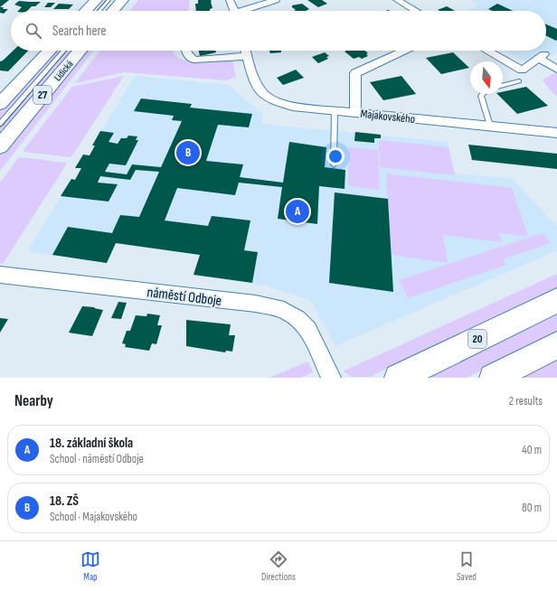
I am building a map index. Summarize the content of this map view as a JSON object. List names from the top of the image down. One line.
{"streets":{"main road":["Lidická","27","20"],"street":["Majakovského","náměstí Odboje"]},"north":"bottom","page":{"search":"Search here","pins":["B","A"],"heading":["Nearby","2 results"],"list":[{"mark":"A","name":"18. základní škola","note":"School · náměstí Odboje","value":"40 m"},{"mark":"B","name":"18. ZŠ","note":"School · Majakovského","value":"80 m"}],"nav":["Map","Directions","Saved"]}}
